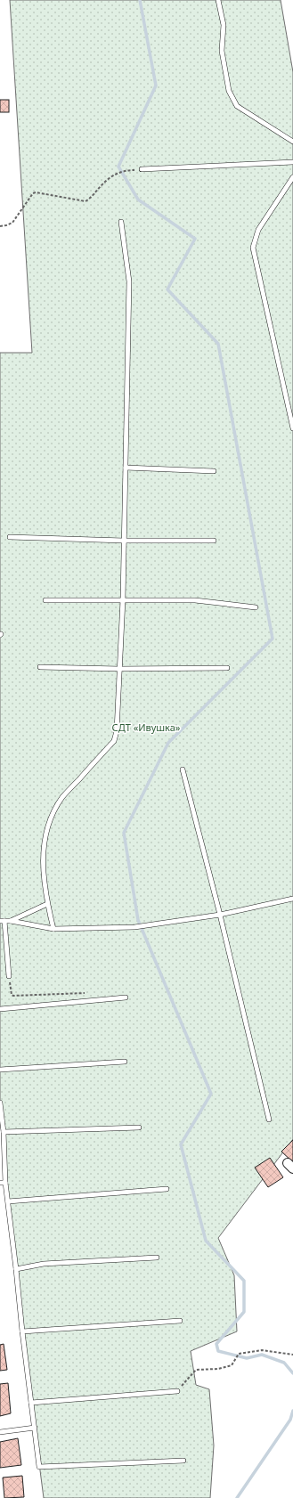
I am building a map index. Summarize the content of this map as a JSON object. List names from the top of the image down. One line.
{"parks":["СДТ «Ивушка»"]}
